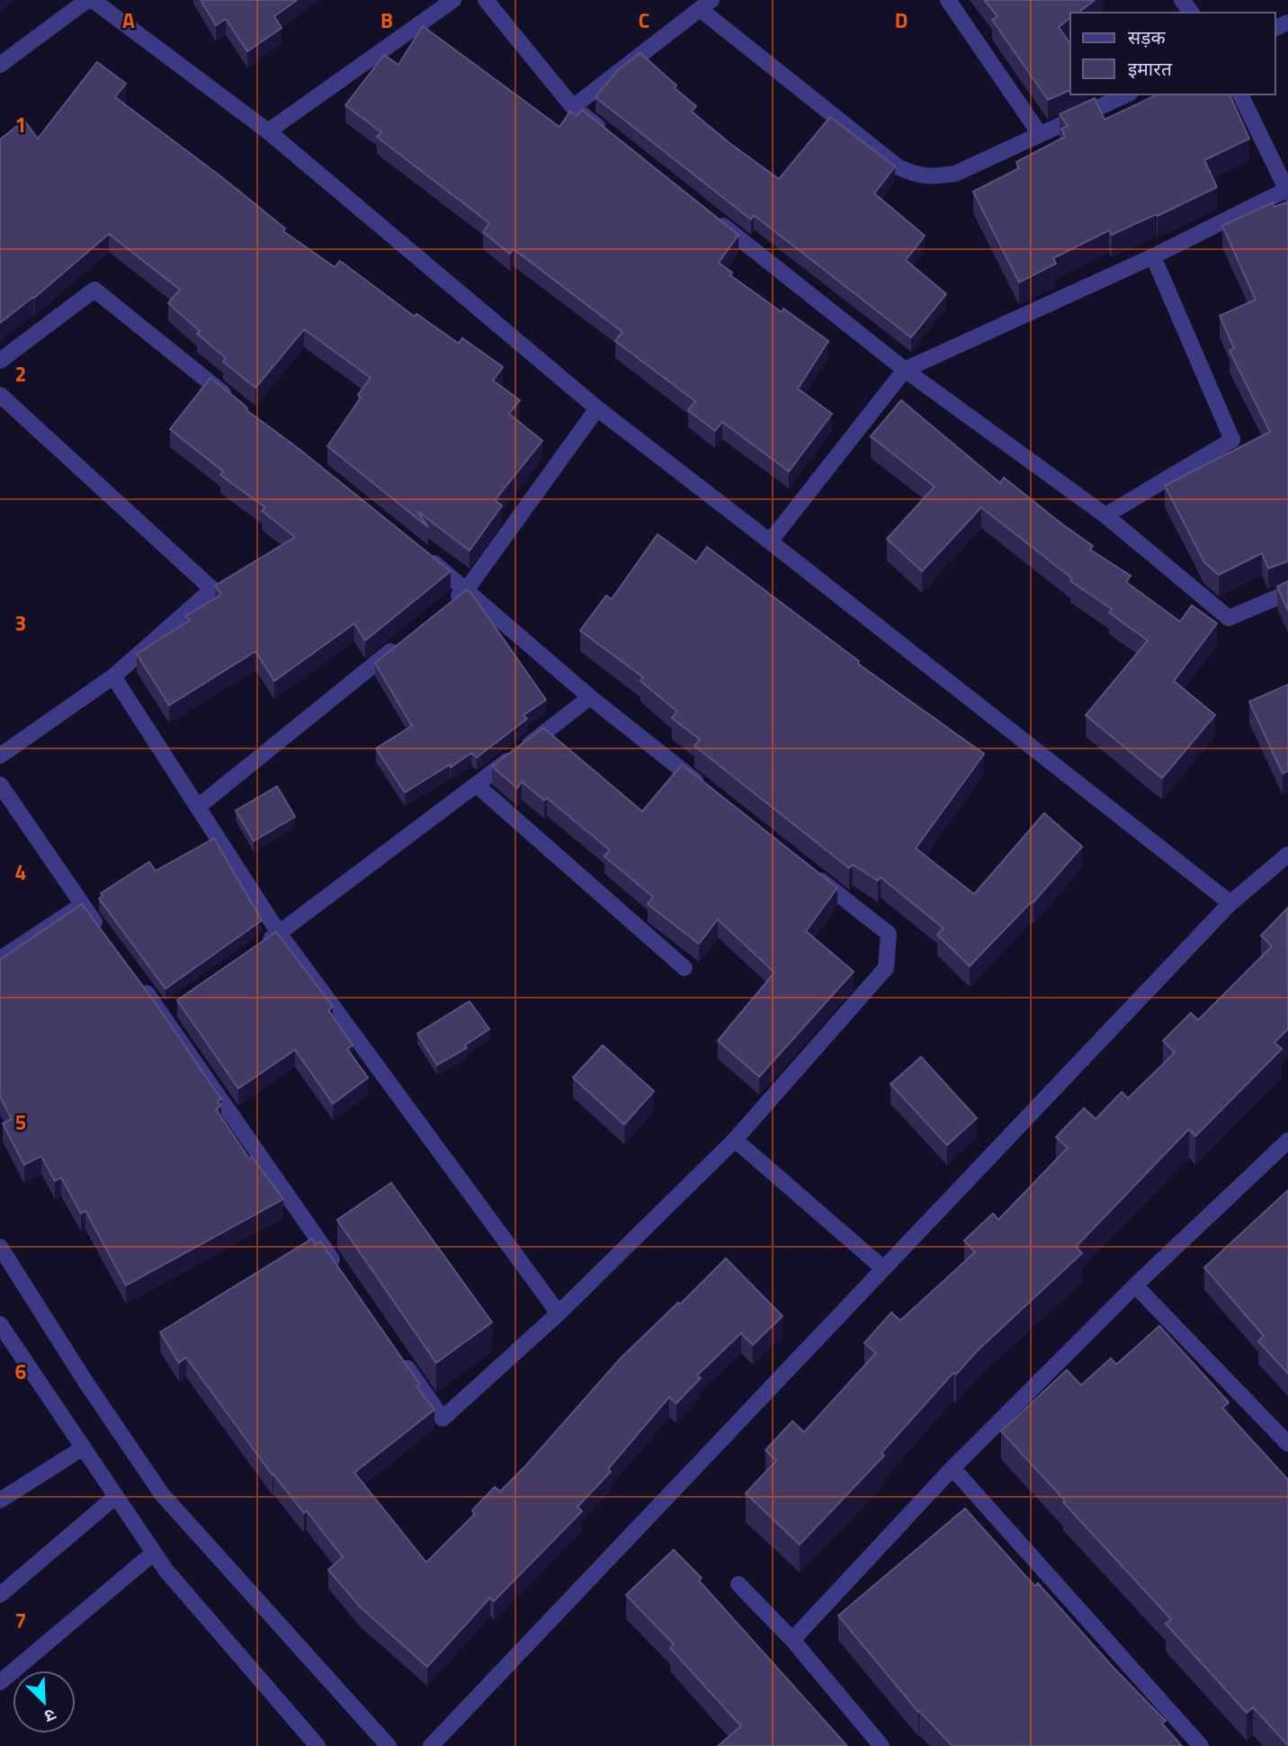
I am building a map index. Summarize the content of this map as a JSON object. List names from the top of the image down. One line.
{"legend":["सड़क","इमारत"],"north":"bottom right","grid":{"columns":["A","B","C","D"],"rows":["1","2","3","4","5","6","7"]}}
